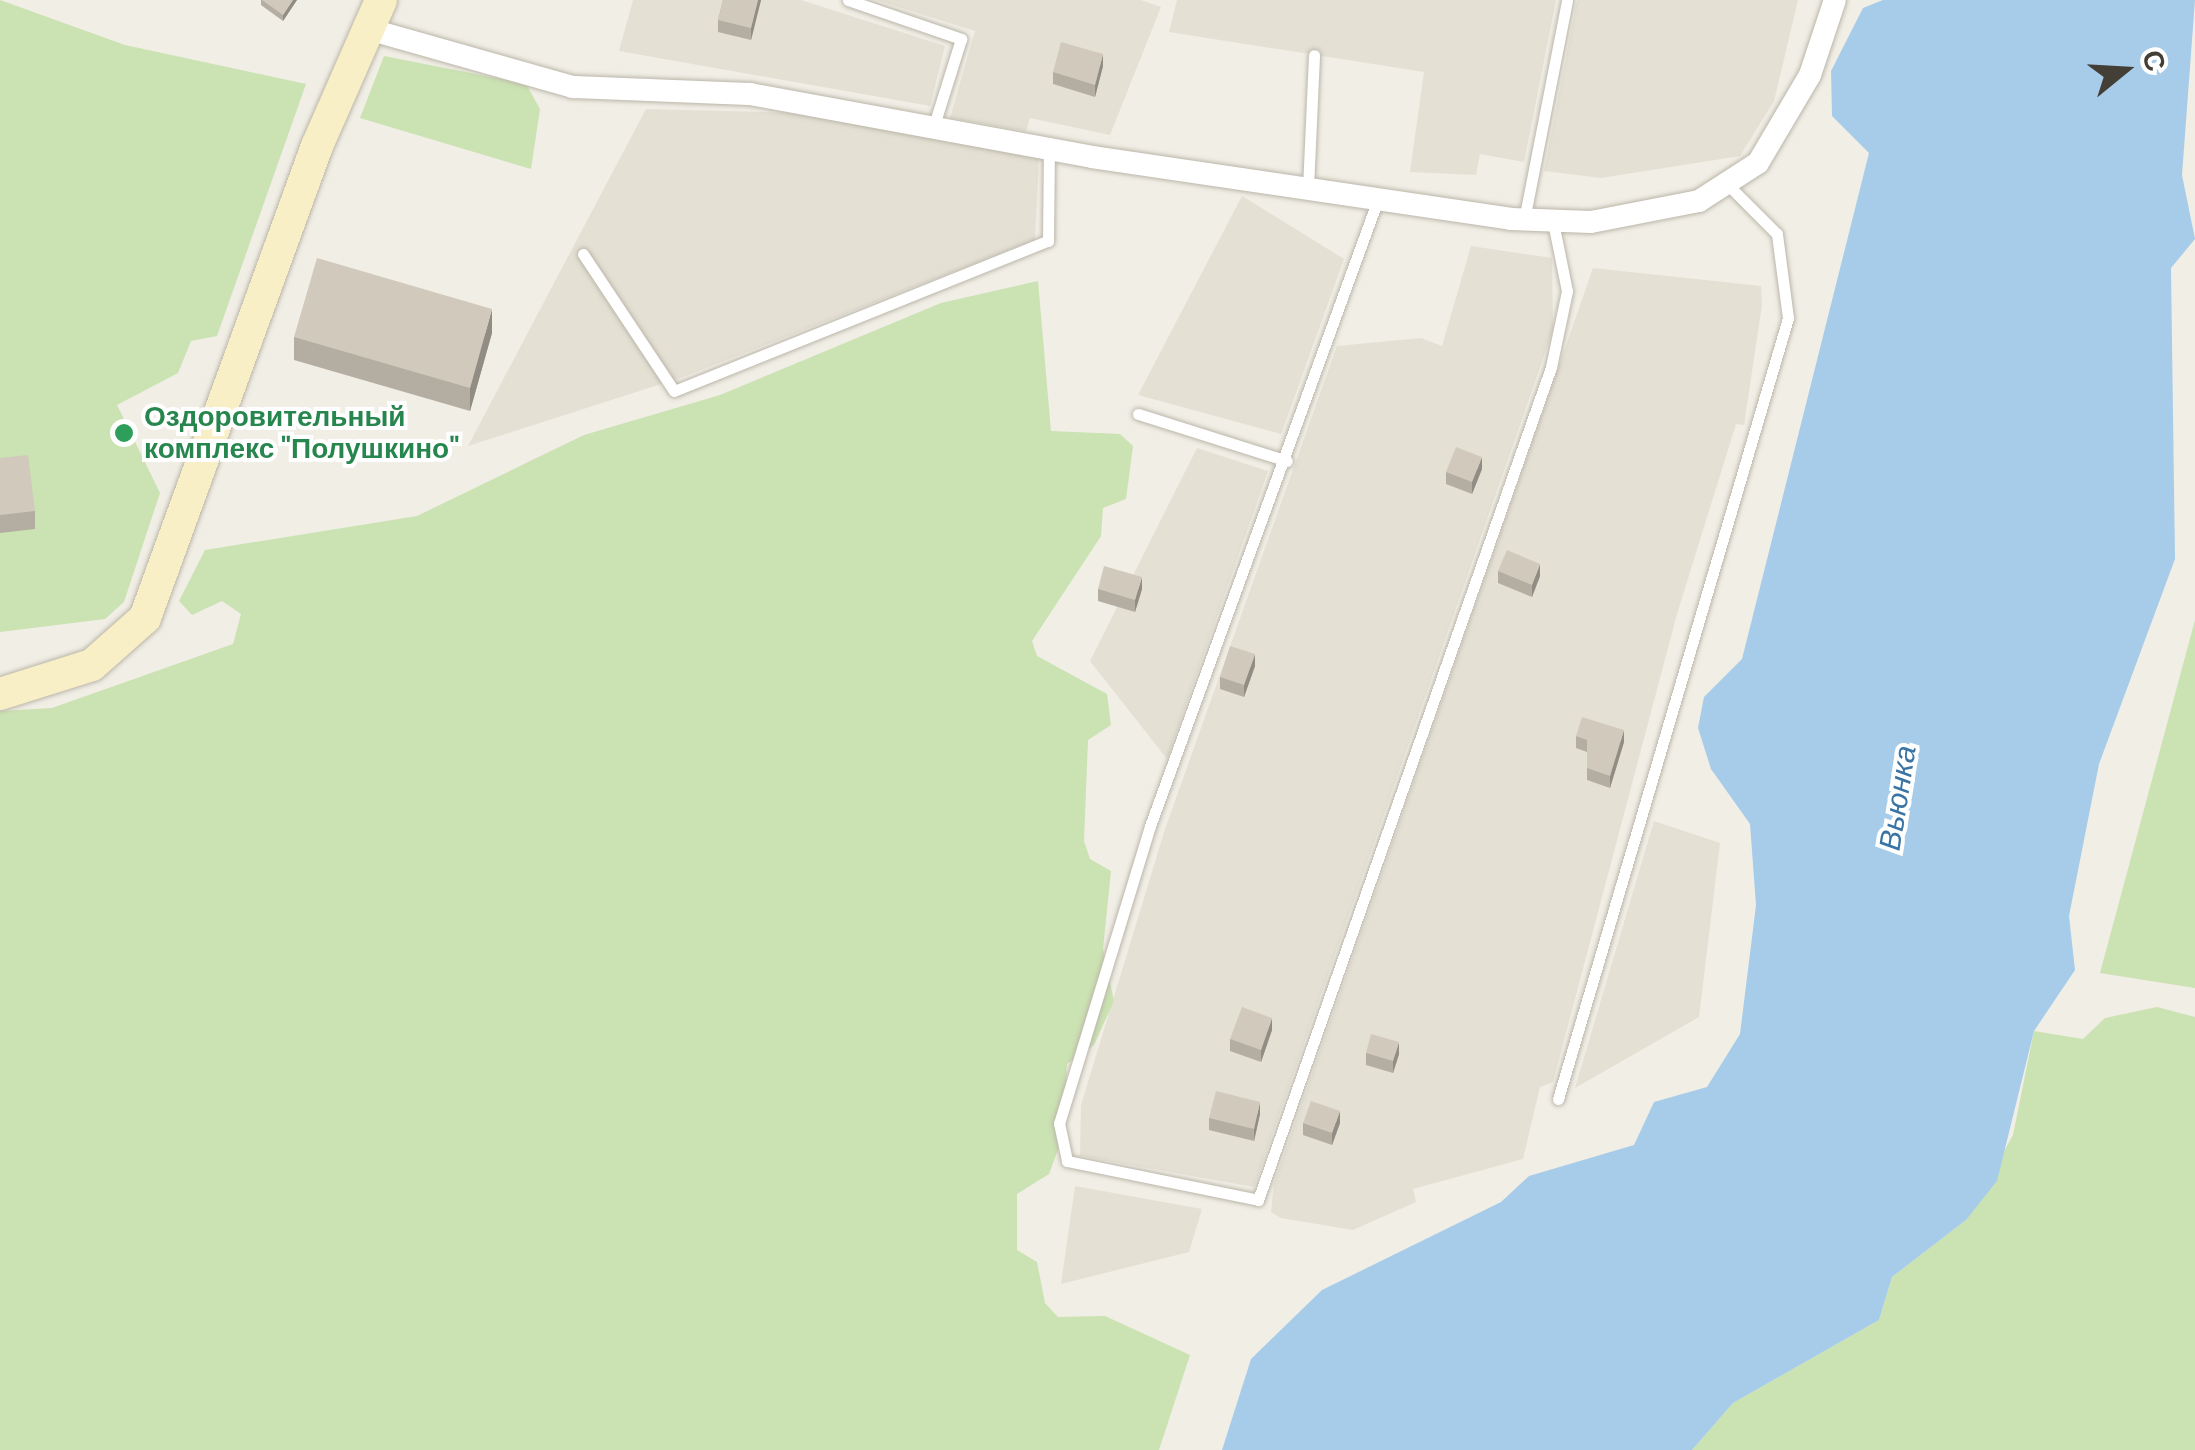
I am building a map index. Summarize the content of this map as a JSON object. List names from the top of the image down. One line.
{"water":["Вьюнка"],"places":["Оздоровительный комплекс \"Полушкино\""],"north":"right"}
